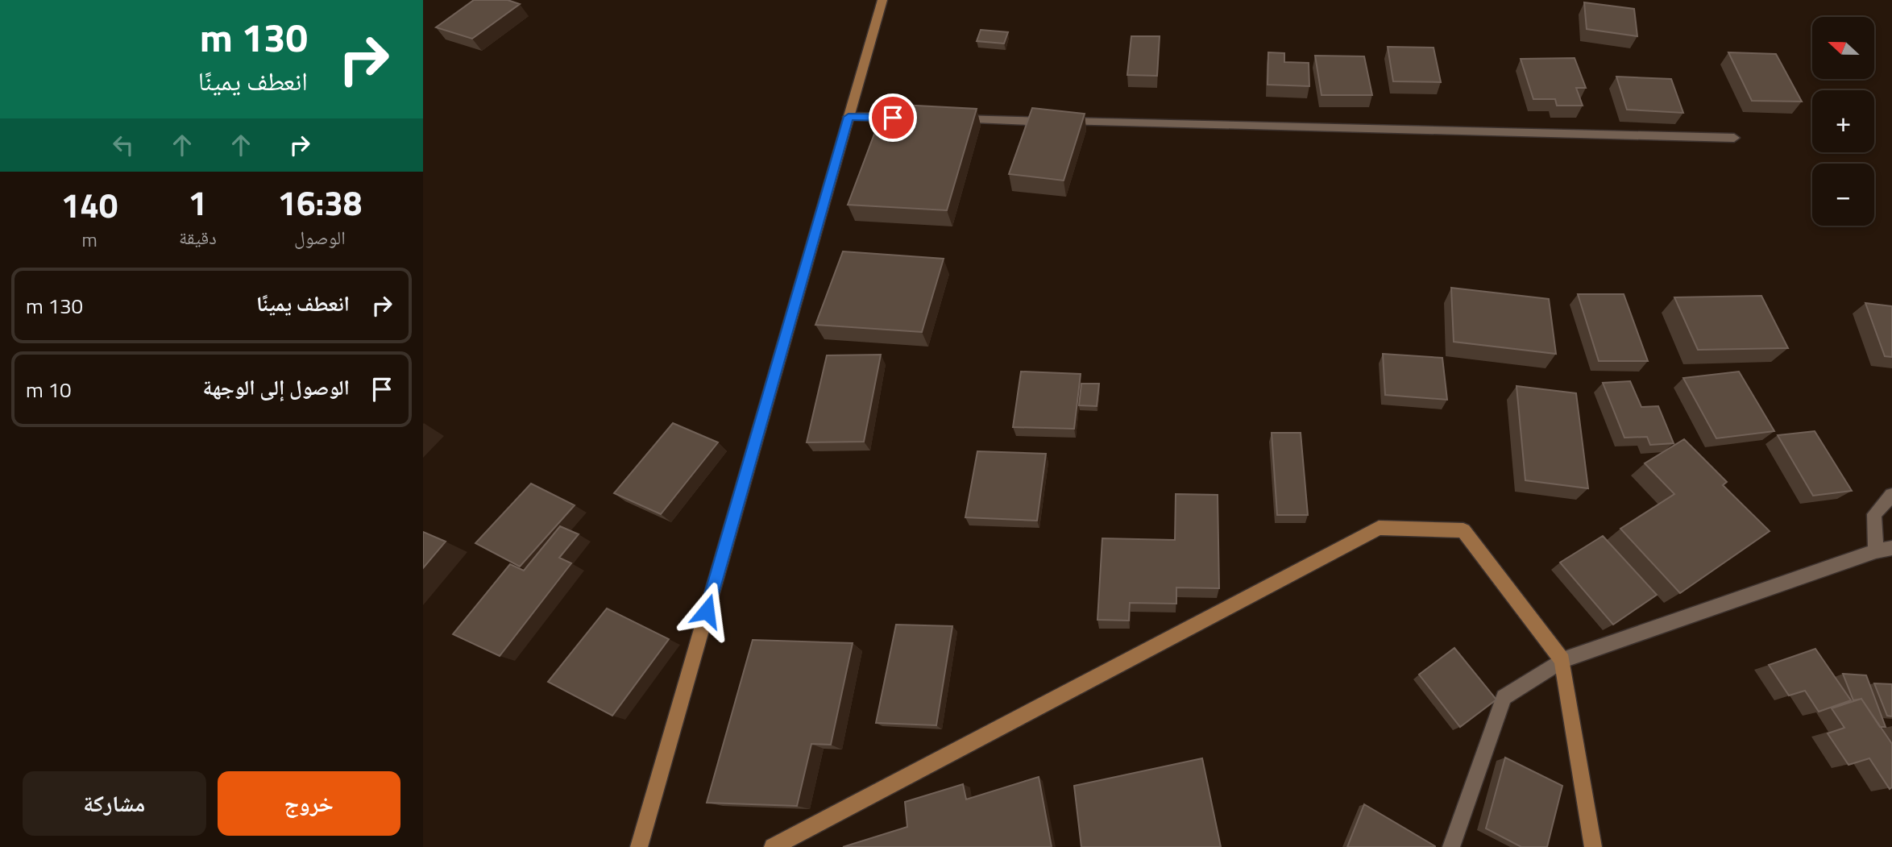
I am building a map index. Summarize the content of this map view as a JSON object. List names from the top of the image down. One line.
{"north":"left","page":{"turn":["130 m","انعطف يمينًا"],"map_buttons":["+","−"],"eta":["16:38","الوصول","1","دقيقة","140","m"],"list":[{"name":"انعطف يمينًا","value":"130 m"},{"name":"الوصول إلى الوجهة","value":"10 m"}],"buttons":["خروج","مشاركة"]}}
